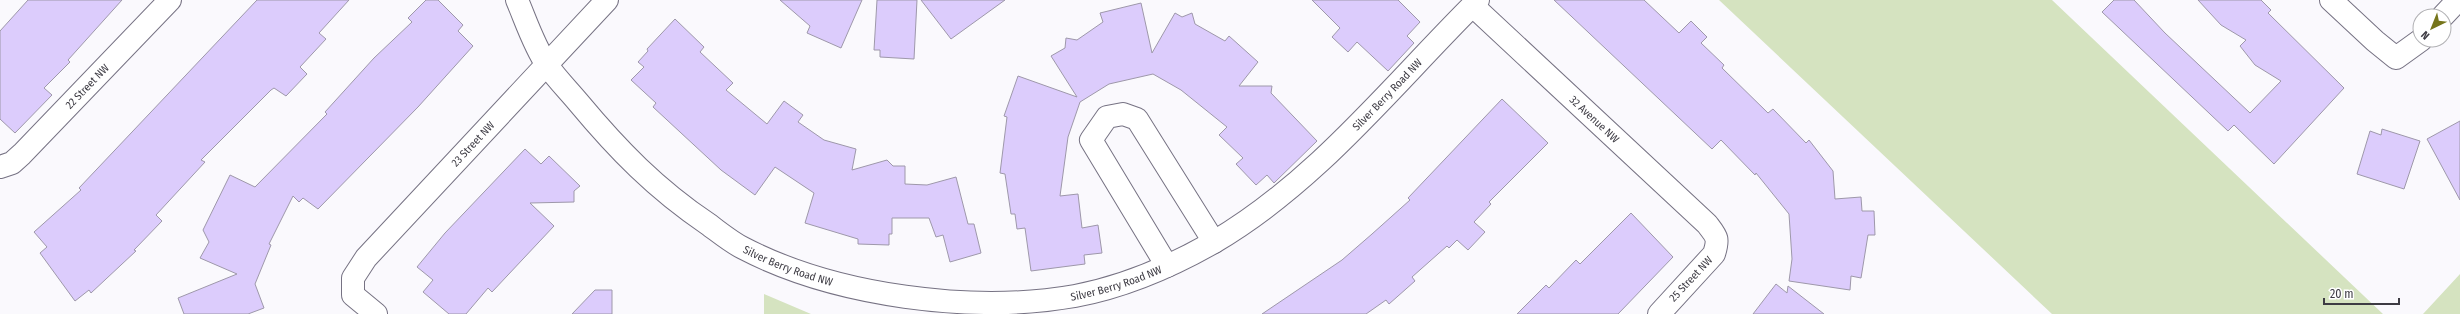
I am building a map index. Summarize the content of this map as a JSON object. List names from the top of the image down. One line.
{"streets":{"street":["22 Street NW","Silver Berry Road NW","32 Avenue NW","23 Street NW","25 Street NW"]},"crossings":[["Silver Berry Road NW","32 Avenue NW"],["Silver Berry Road NW","23 Street NW"],["32 Avenue NW","25 Street NW"]],"scale_bar":"20 m","north":"bottom left"}
